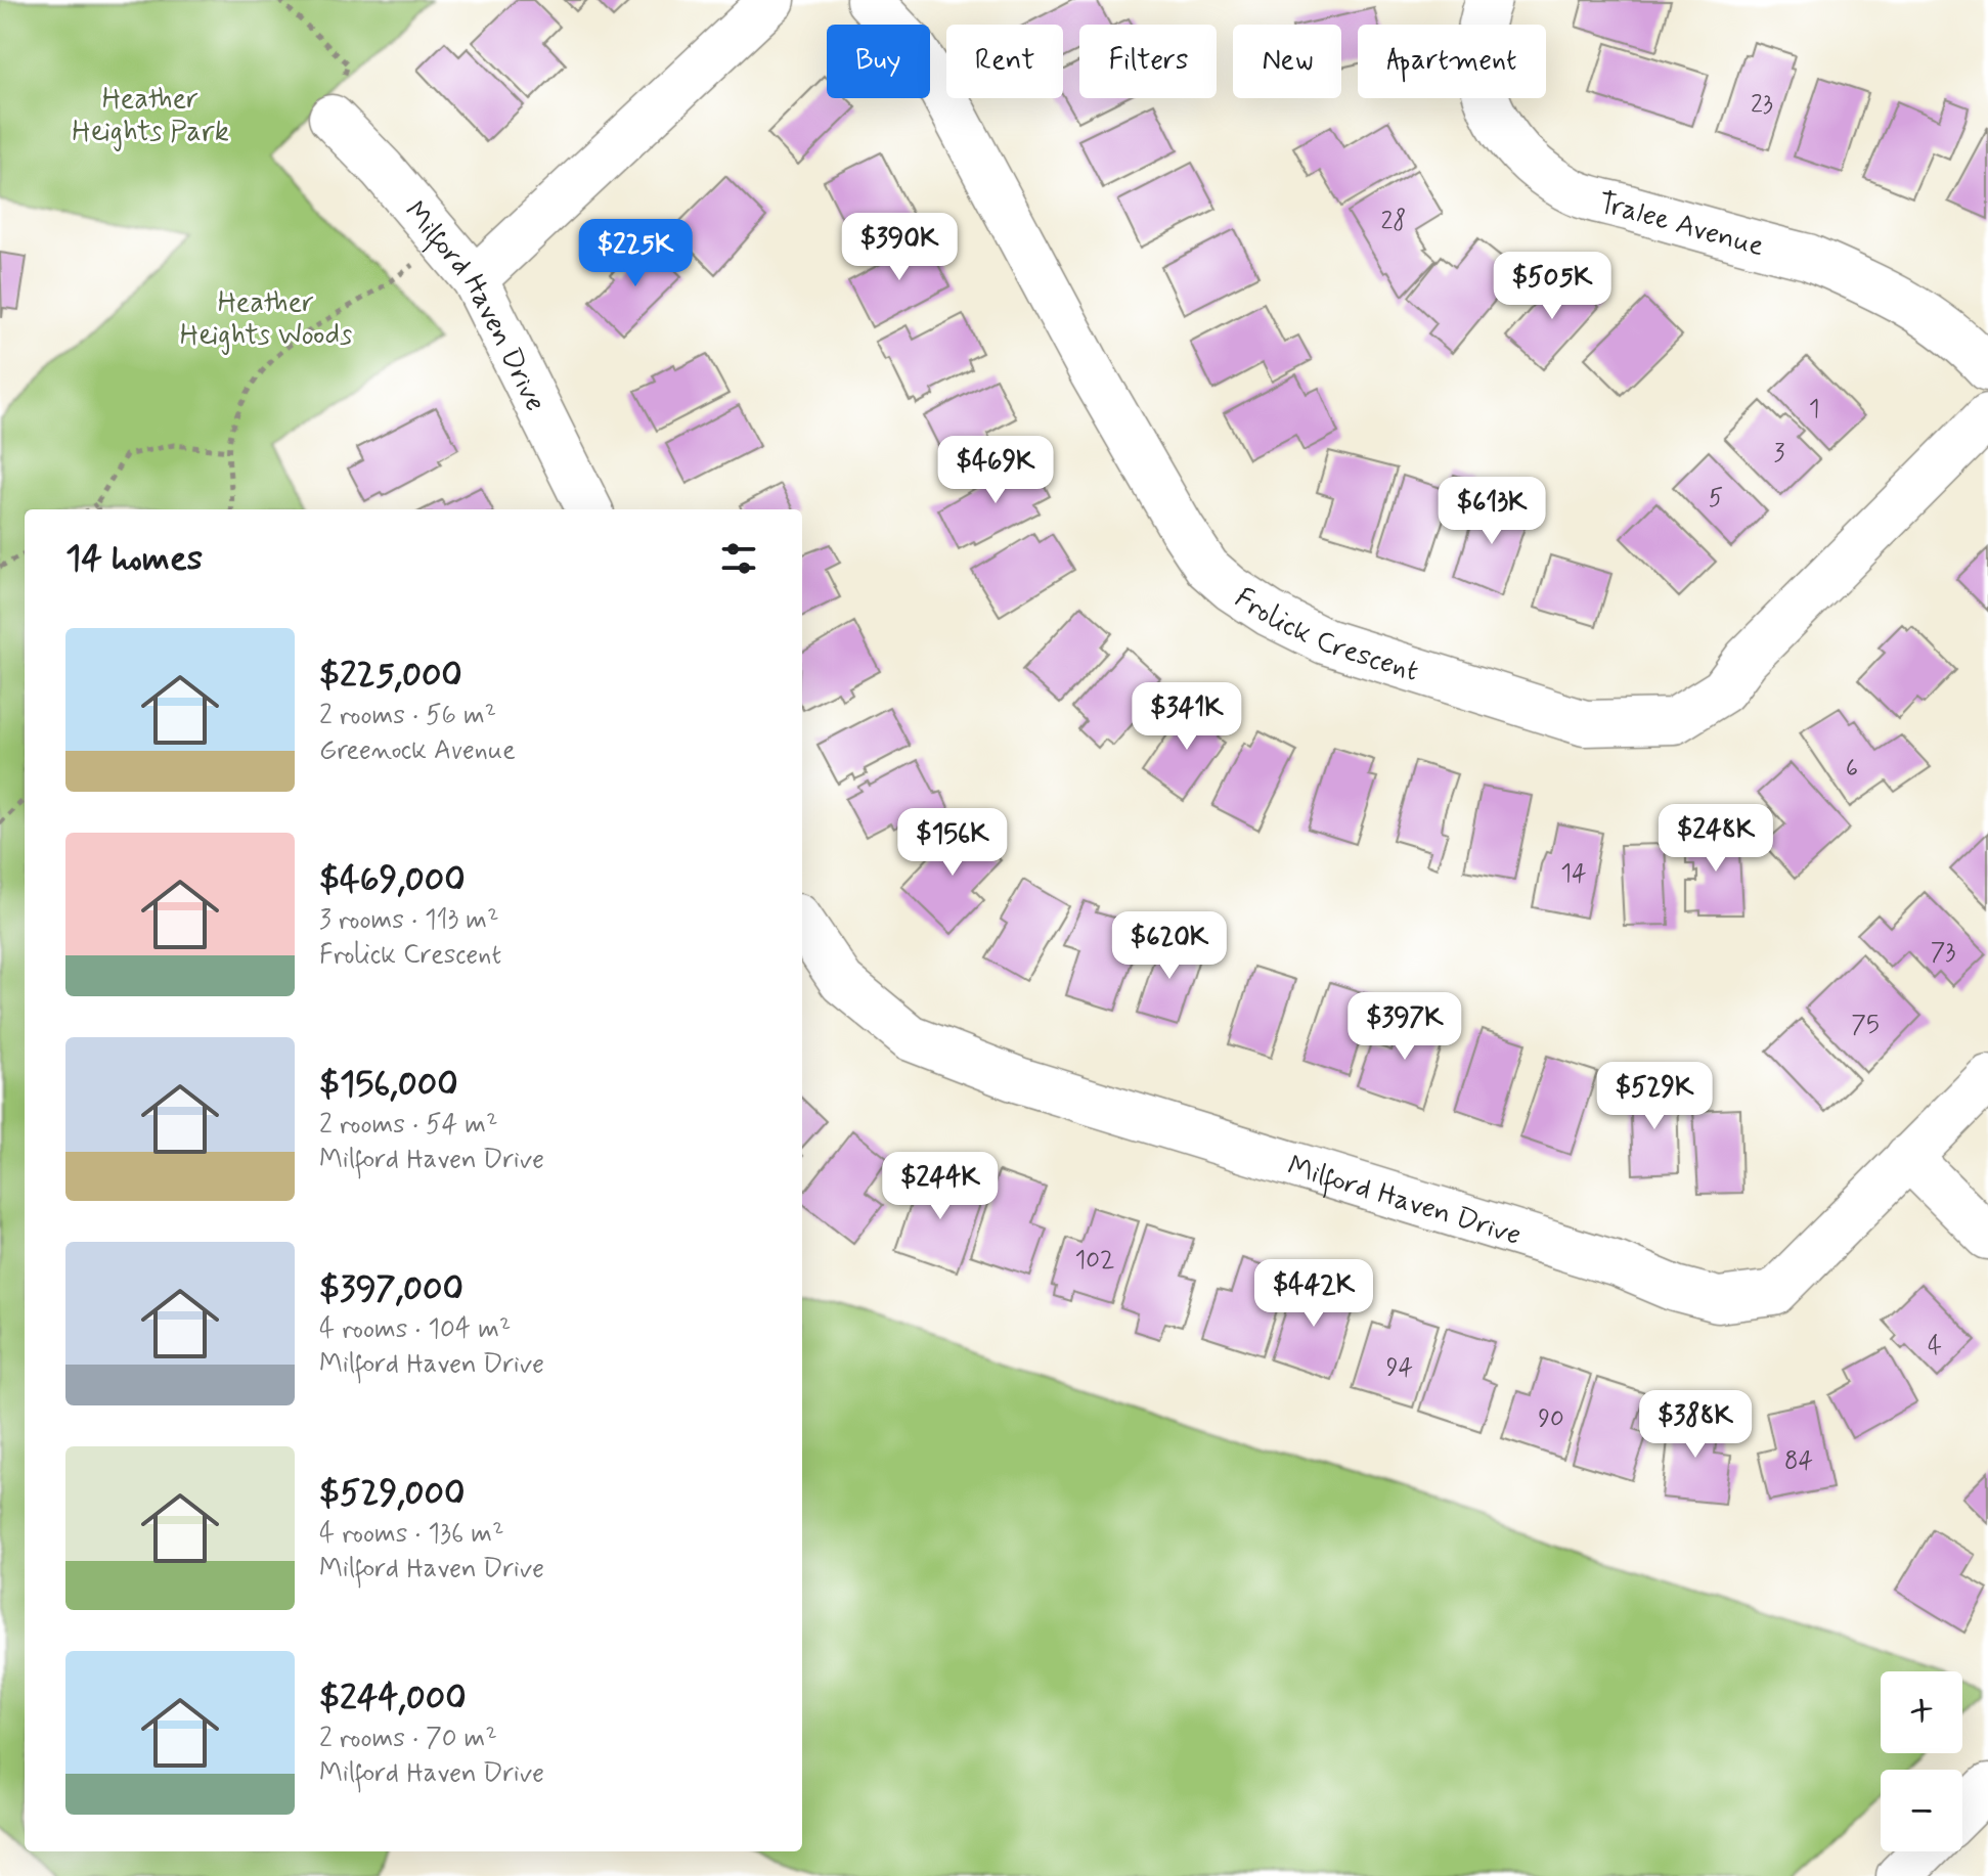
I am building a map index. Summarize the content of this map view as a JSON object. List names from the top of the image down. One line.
{"streets":{"street":["Tralee Avenue","Milford Haven Drive","Frolick Crescent"]},"parks":["Heather Heights Park","Heather Heights Woods"],"house_numbers":["23","28","1","3","5","6","14","73","75","102","4","94","90","84"],"page":{"chip":["Buy","Rent","Filters","New","Apartment"],"price":["$390K","$225K","$505K","$469K","$613K","$341K","$248K","$156K","$620K","$397K","$529K","$244K","$442K","$388K"],"heading":"14 homes","list":[{"name":"$225,000","note":"2 rooms · 56 m² · Greenock Avenue"},{"name":"$469,000","note":"3 rooms · 113 m² · Frolick Crescent"},{"name":"$156,000","note":"2 rooms · 54 m² · Milford Haven Drive"},{"name":"$397,000","note":"4 rooms · 104 m² · Milford Haven Drive"},{"name":"$529,000","note":"4 rooms · 136 m² · Milford Haven Drive"},{"name":"$244,000","note":"2 rooms · 70 m² · Milford Haven Drive"}],"map_buttons":["+","−"]}}
